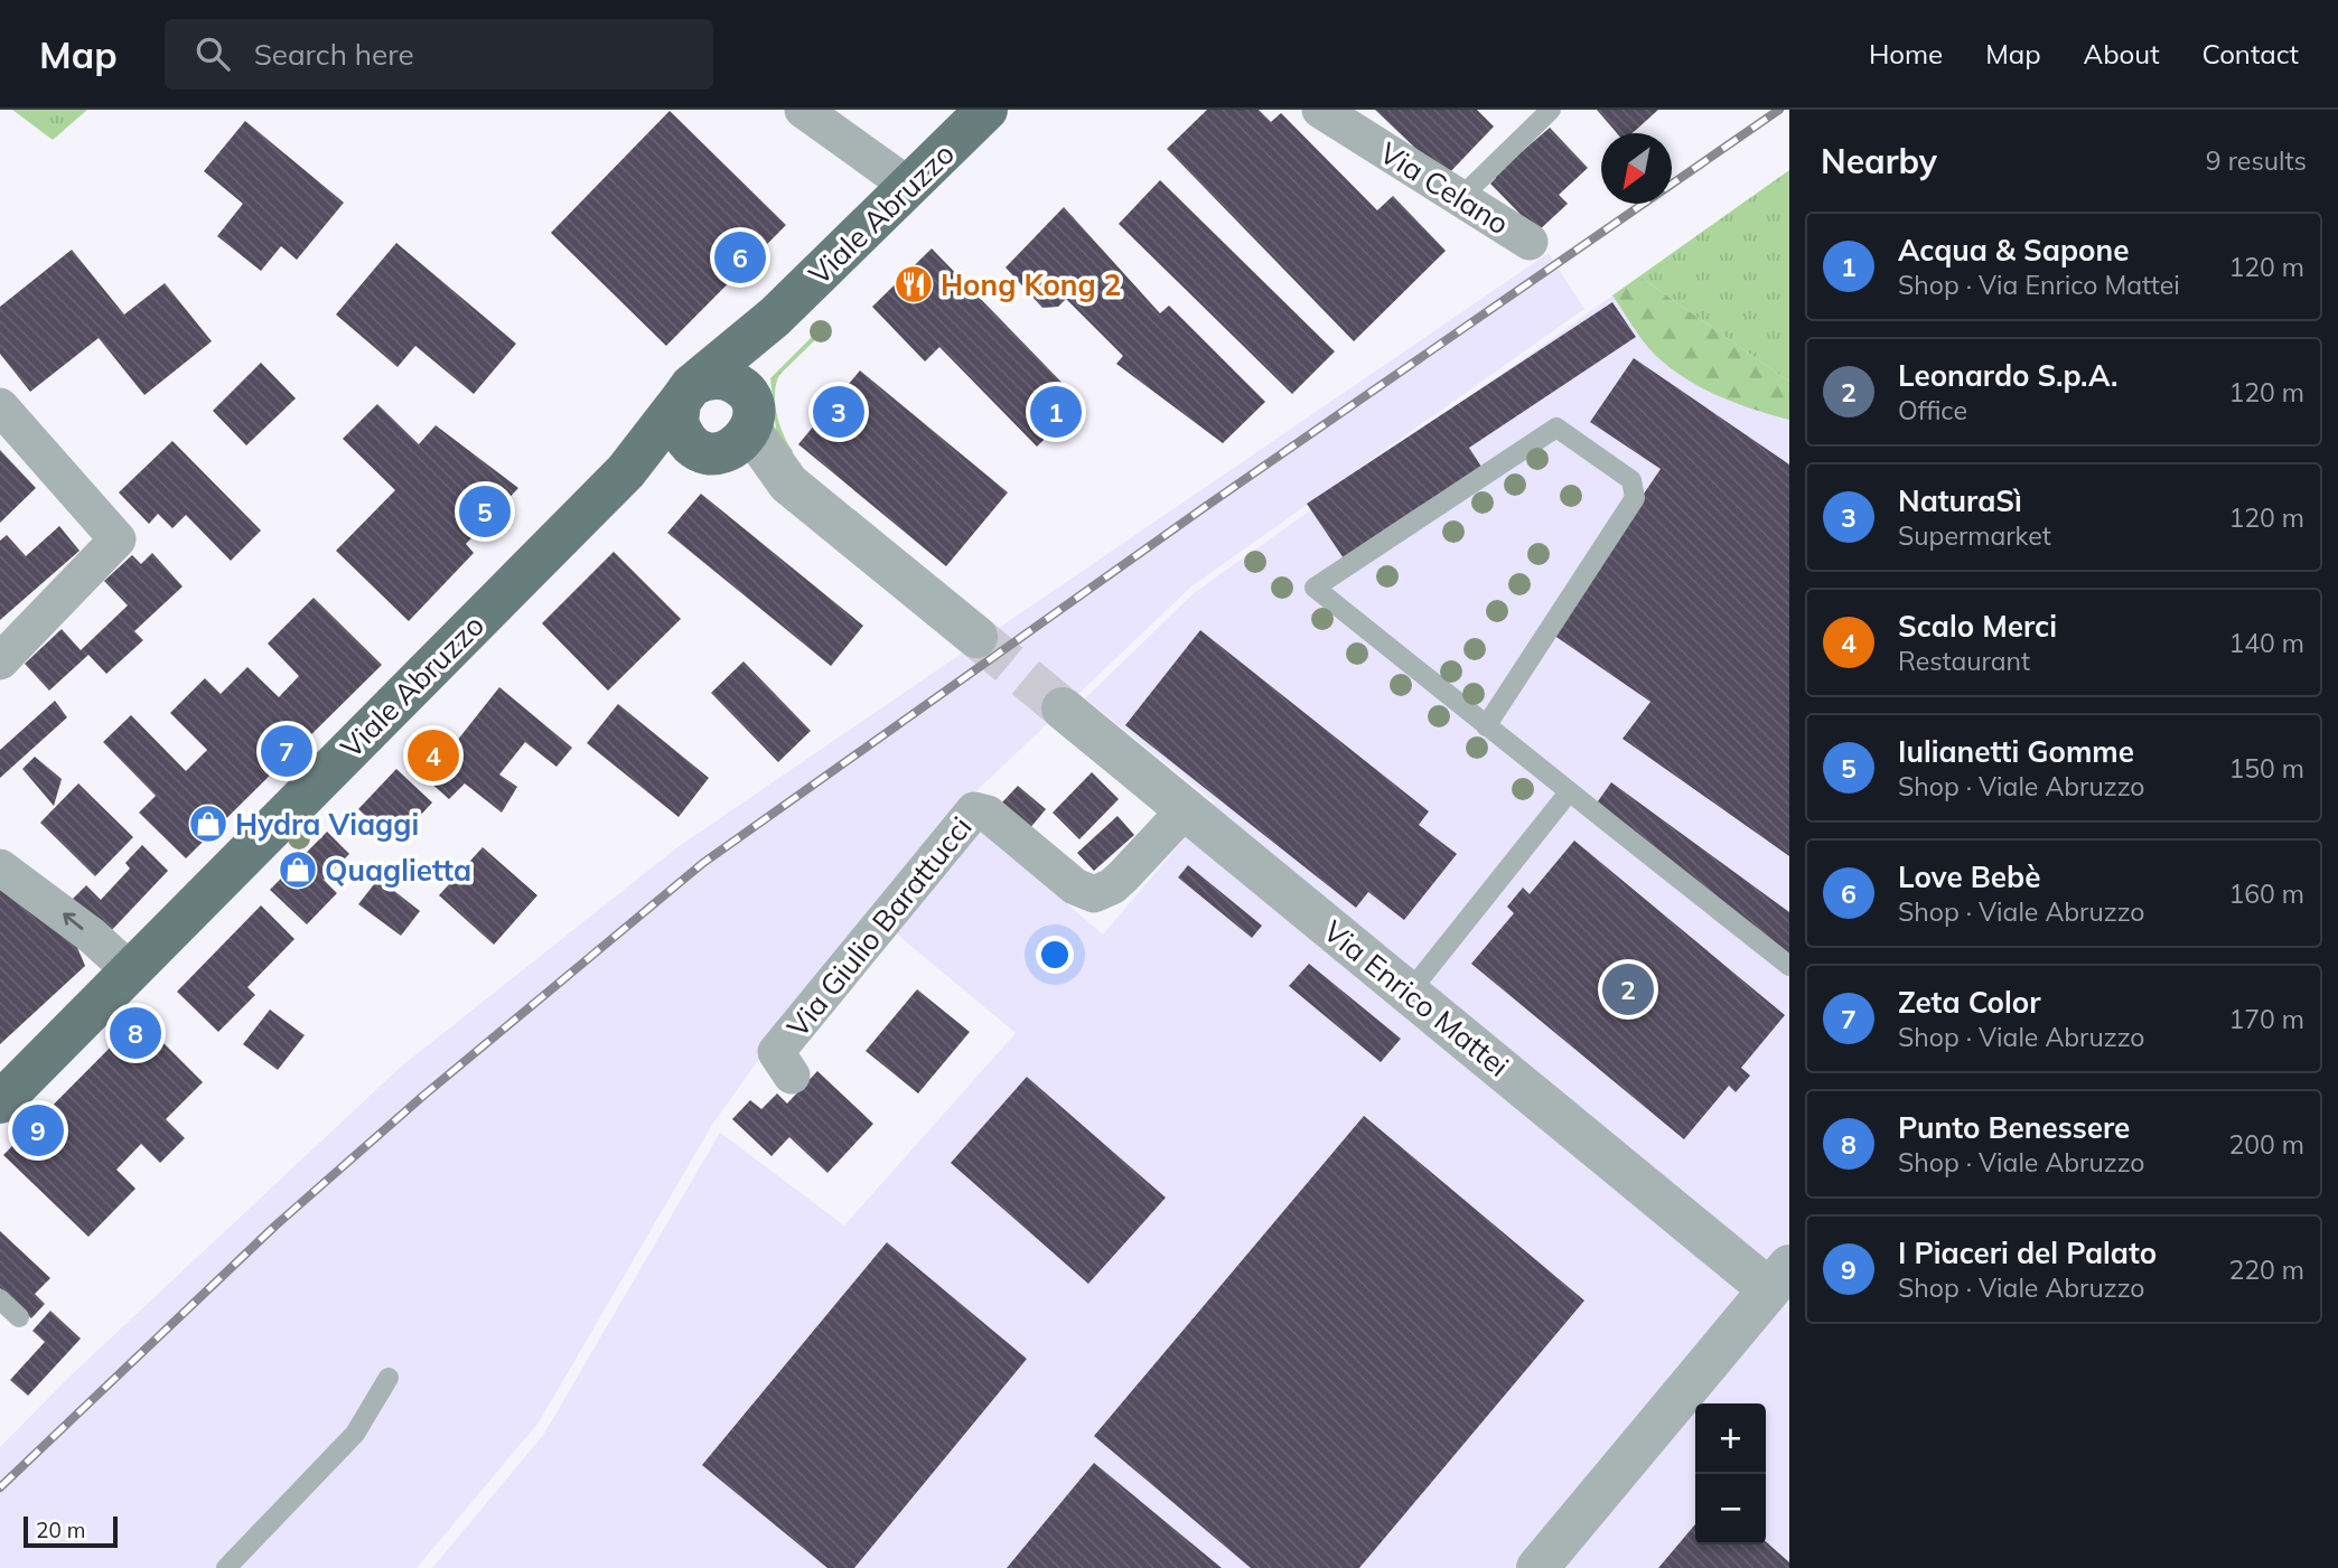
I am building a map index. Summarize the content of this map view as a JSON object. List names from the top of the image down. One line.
{"streets":{"main road":["Viale Abruzzo"],"street":["Via Celano","Via Giulio Barattucci","Via Enrico Mattei"]},"crossings":[["Via Giulio Barattucci","Via Enrico Mattei"]],"places":{"restaurant":["Hong Kong 2"],"shop":["Hydra Viaggi","Quaglietta"]},"scale_bar":"20 m","north":"bottom left","page":{"header":"Map","search":"Search here","nav":["Home","Map","About","Contact"],"heading":["Nearby","9 results"],"list":[{"mark":"1","name":"Acqua & Sapone","note":"Shop · Via Enrico Mattei","value":"120 m"},{"mark":"2","name":"Leonardo S.p.A.","note":"Office","value":"120 m"},{"mark":"3","name":"NaturaSì","note":"Supermarket","value":"120 m"},{"mark":"4","name":"Scalo Merci","note":"Restaurant","value":"140 m"},{"mark":"5","name":"Iulianetti Gomme","note":"Shop · Viale Abruzzo","value":"150 m"},{"mark":"6","name":"Love Bebè","note":"Shop · Viale Abruzzo","value":"160 m"},{"mark":"7","name":"Zeta Color","note":"Shop · Viale Abruzzo","value":"170 m"},{"mark":"8","name":"Punto Benessere","note":"Shop · Viale Abruzzo","value":"200 m"},{"mark":"9","name":"I Piaceri del Palato","note":"Shop · Viale Abruzzo","value":"220 m"}],"pins":["6","1","3","5","7","4","2","8","9"],"map_buttons":["+","−"],"scale":"20 m"}}
